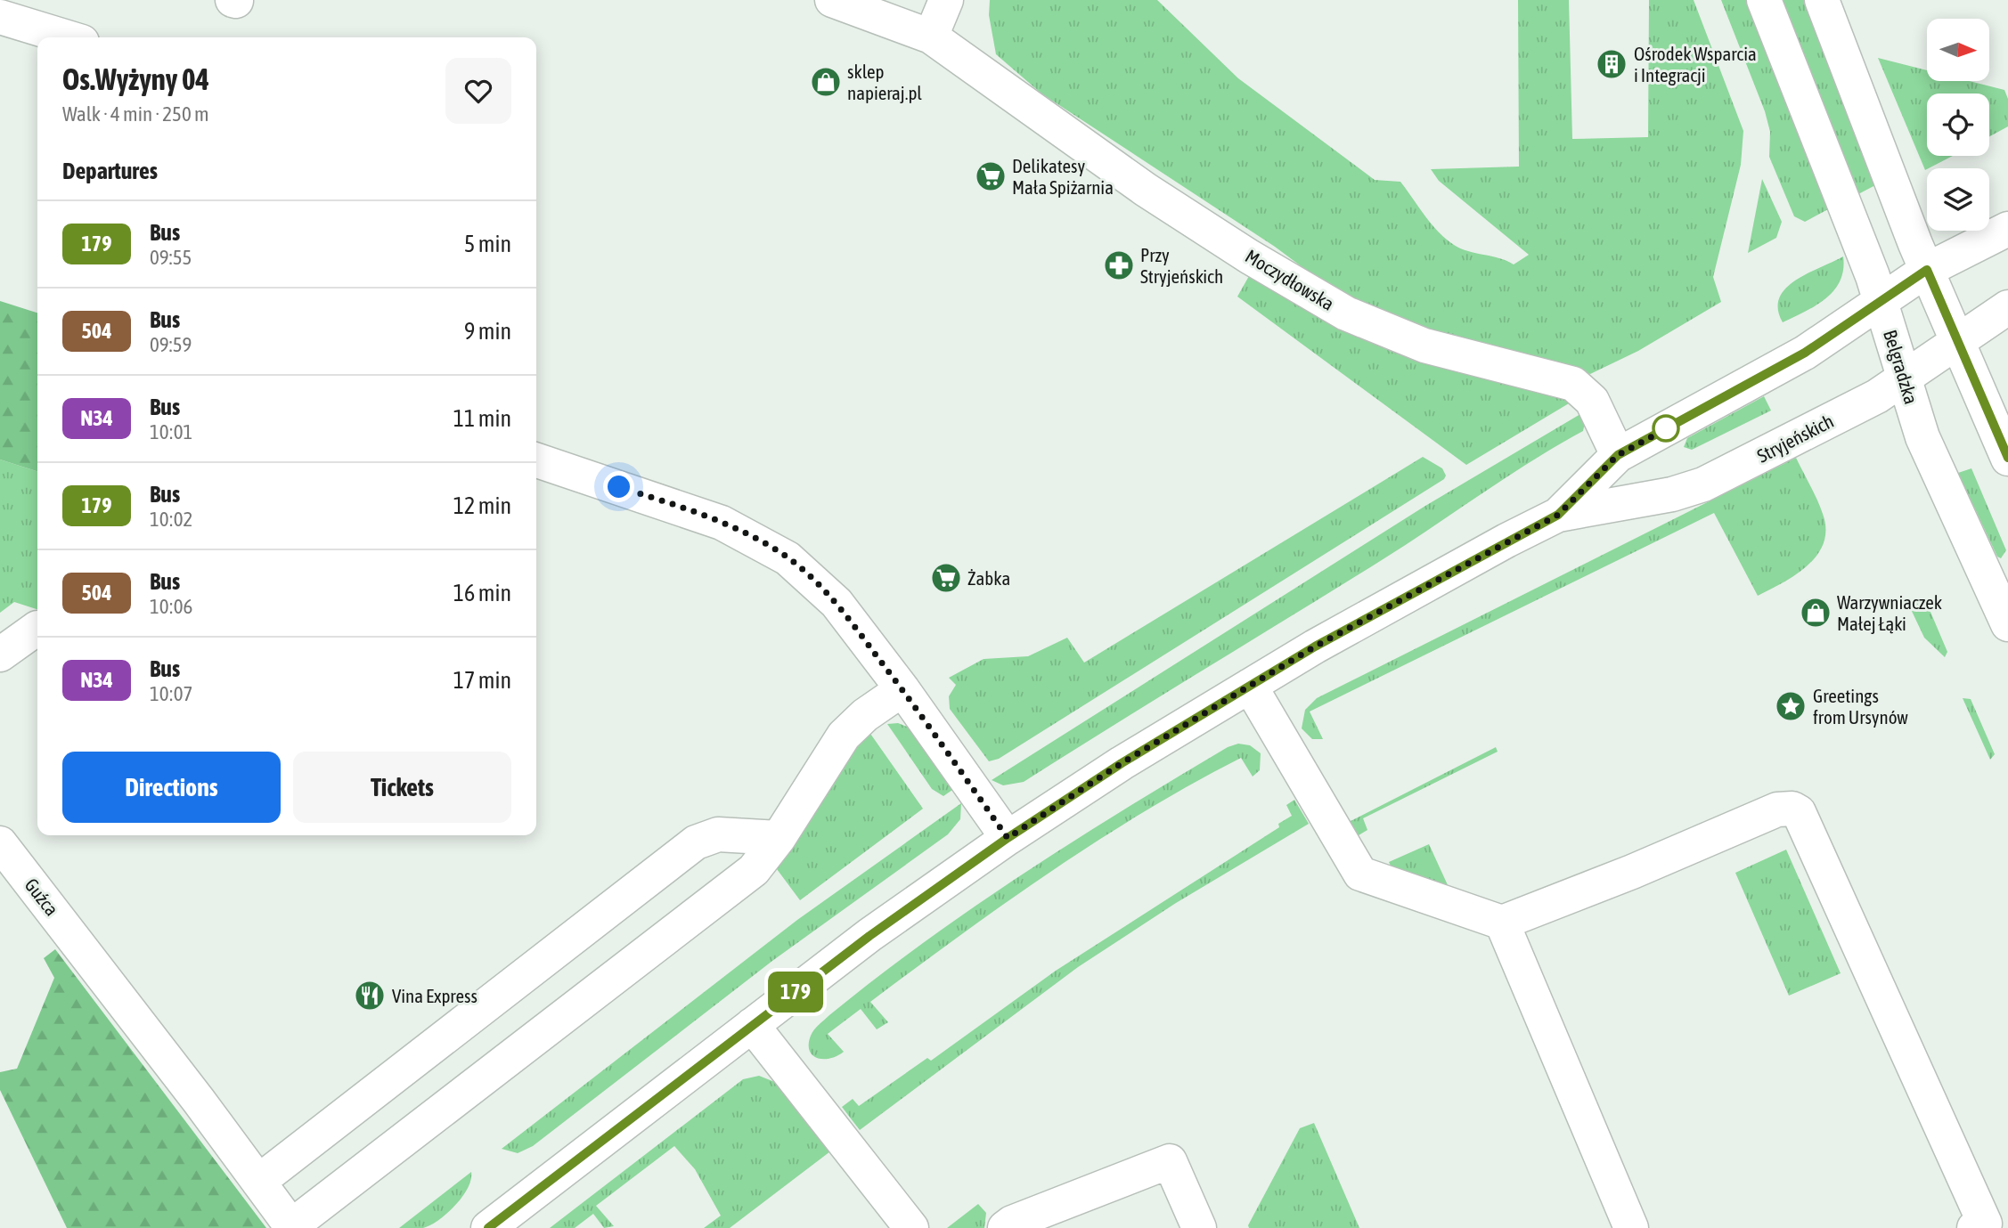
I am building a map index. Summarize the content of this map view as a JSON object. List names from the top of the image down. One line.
{"streets":{"street":["Moczydłowska","Belgradzka","Stryjeńskich","Guźca"]},"crossings":[["Moczydłowska","Stryjeńskich"],["Belgradzka","Stryjeńskich"]],"places":{"building":["Ośrodek Wsparcia i Integracji"],"shop":["sklep napieraj.pl","Warzywniaczek Małej Łąki"],"supermarket":["Delikatesy Mała Spiżarnia","Żabka"],"pharmacy":["Przy Stryjeńskich"],"place":["Greetings from Ursynów"],"restaurant":["Vina Express"]},"lines":["bus line 179"],"north":"right","page":{"on_map":"179","heading":[["Os.Wyżyny 04","Walk · 4 min · 250 m"],"Departures"],"list":[{"mark":"179","name":"Bus","note":"09:55","value":"5 min"},{"mark":"504","name":"Bus","note":"09:59","value":"9 min"},{"mark":"N34","name":"Bus","note":"10:01","value":"11 min"},{"mark":"179","name":"Bus","note":"10:02","value":"12 min"},{"mark":"504","name":"Bus","note":"10:06","value":"16 min"},{"mark":"N34","name":"Bus","note":"10:07","value":"17 min"}],"buttons":["Directions","Tickets"]}}
